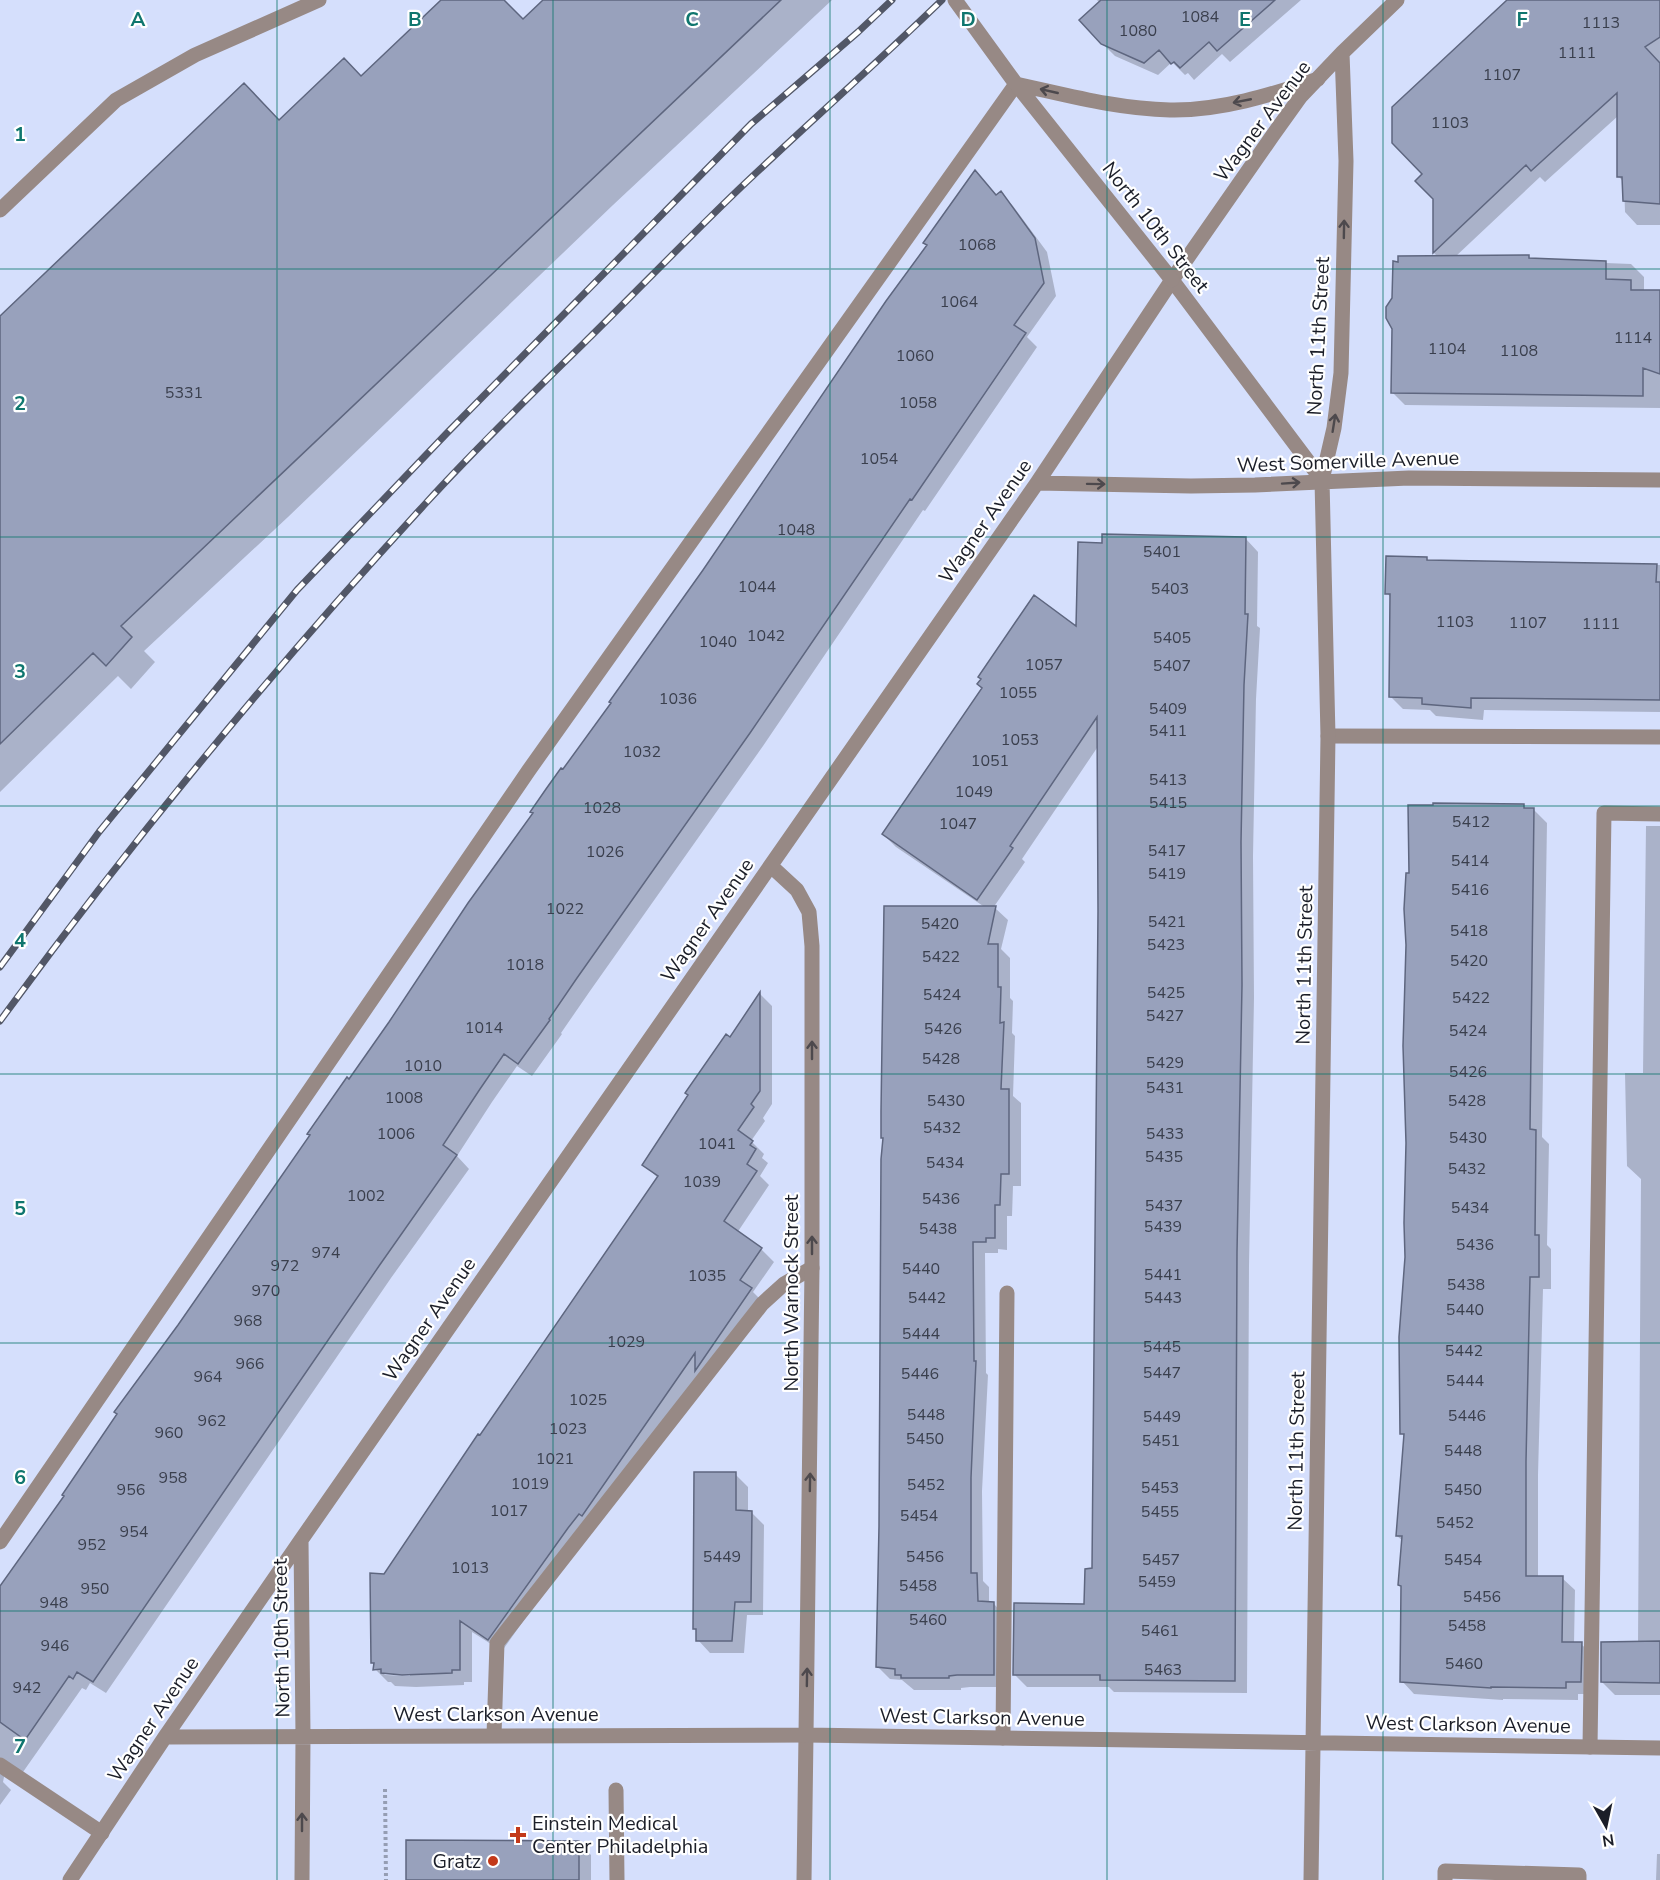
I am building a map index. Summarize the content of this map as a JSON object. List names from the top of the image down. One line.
{"streets":{"street":["Wagner Avenue","North 10th Street","North 11th Street","West Somerville Avenue","North Warnock Street","West Clarkson Avenue"]},"crossings":[["Wagner Avenue","North 10th Street"],["Wagner Avenue","North 11th Street"],["Wagner Avenue","West Somerville Avenue"],["Wagner Avenue","North Warnock Street"],["North 10th Street","North 11th Street"],["North 10th Street","West Somerville Avenue"],["North 10th Street","West Clarkson Avenue"],["North 11th Street","West Somerville Avenue"],["North 11th Street","West Clarkson Avenue"],["North Warnock Street","West Clarkson Avenue"]],"one_way":["West Somerville Avenue","North Warnock Street"],"places":{"health":["Einstein Medical Center Philadelphia"],"other":["Gratz"]},"house_numbers":["1084","1113","1080","1111","1107","1103","1068","1064","1114","1104","1108","1060","5331","1058","1054","1048","5401","1044","5403","1103","1107","1111","1042","5405","1040","1057","5407","1055","1036","5409","5411","1053","1032","1051","5413","1049","5415","1028","5412","1047","5417","1026","5414","5419","5416","1022","5421","5420","5418","5423","5422","5420","1018","5425","5424","5422","5427","1014","5426","5424","5428","5429","1010","5426","5431","1008","5430","5428","5432","1006","5433","5430","1041","5435","5434","5432","1039","1002","5436","5437","5434","5439","5438","5436","974","972","5440","5441","1035","5438","970","5442","5443","5440","968","5444","1029","5445","5442","966","5447","5446","964","5444","1025","5448","5446","5449","962","1023","960","5450","5451","5448","1021","958","1019","5452","5453","956","5450","1017","5455","5454","5452","954","952","5449","5456","5457","5454","1013","5459","5458","950","5456","948","5460","5458","5461","946","5460","5463","942"],"north":"bottom","grid":{"columns":["A","B","C","D","E","F"],"rows":["1","2","3","4","5","6","7"]}}
